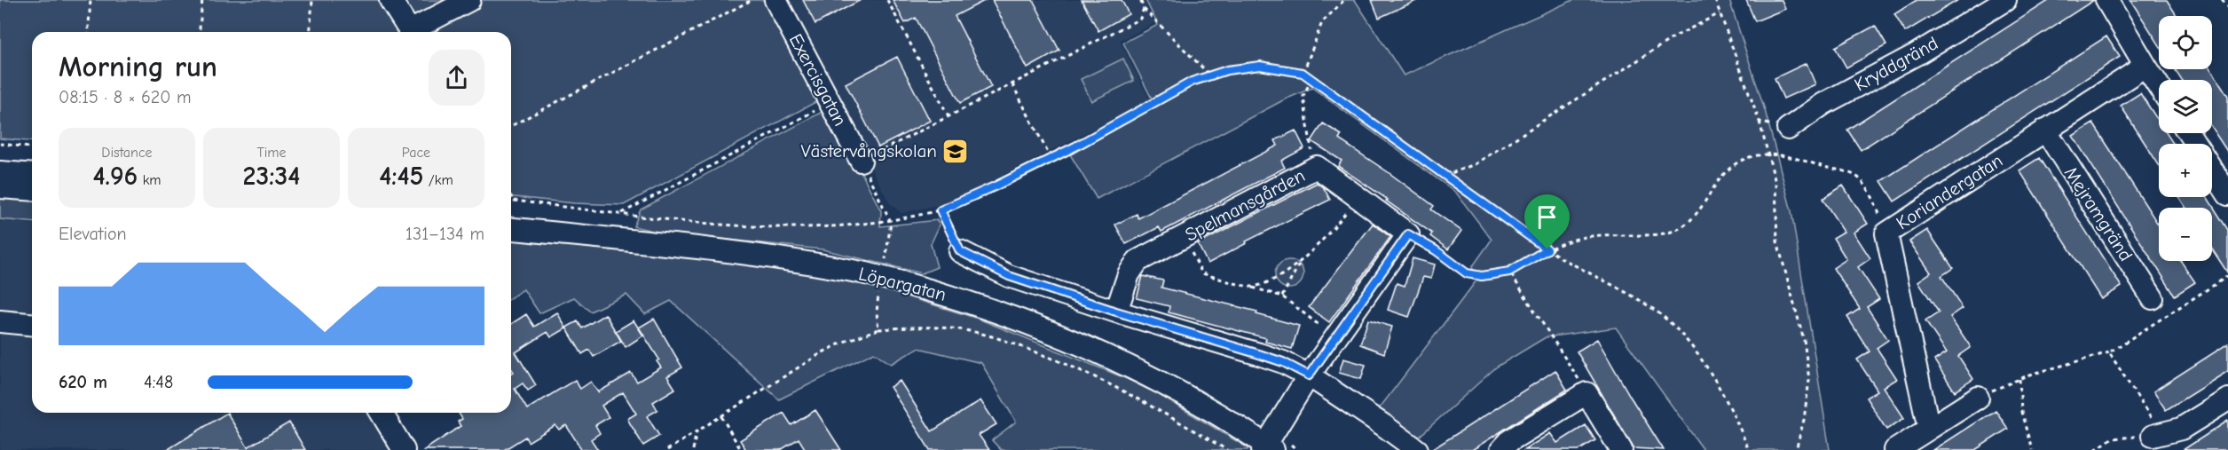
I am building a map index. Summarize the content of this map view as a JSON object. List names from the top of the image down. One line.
{"streets":{"street":["Kryddgränd","Exercisgatan","Koriandergatan","Spelmansgården","Mejramgränd","Löpargatan"]},"crossings":[["Koriandergatan","Mejramgränd"]],"places":{"school or university":["Västervångskolan"]},"page":{"map_buttons":["+","−"],"heading":["Morning run","08:15 · 8 × 620 m"],"stats":[["Distance","4.96 km"],["Time","23:34"],["Pace","4:45 /km"]],"chart":["Elevation","131–134 m"],"list":[{"name":"620 m","note":"4:48"}]}}
